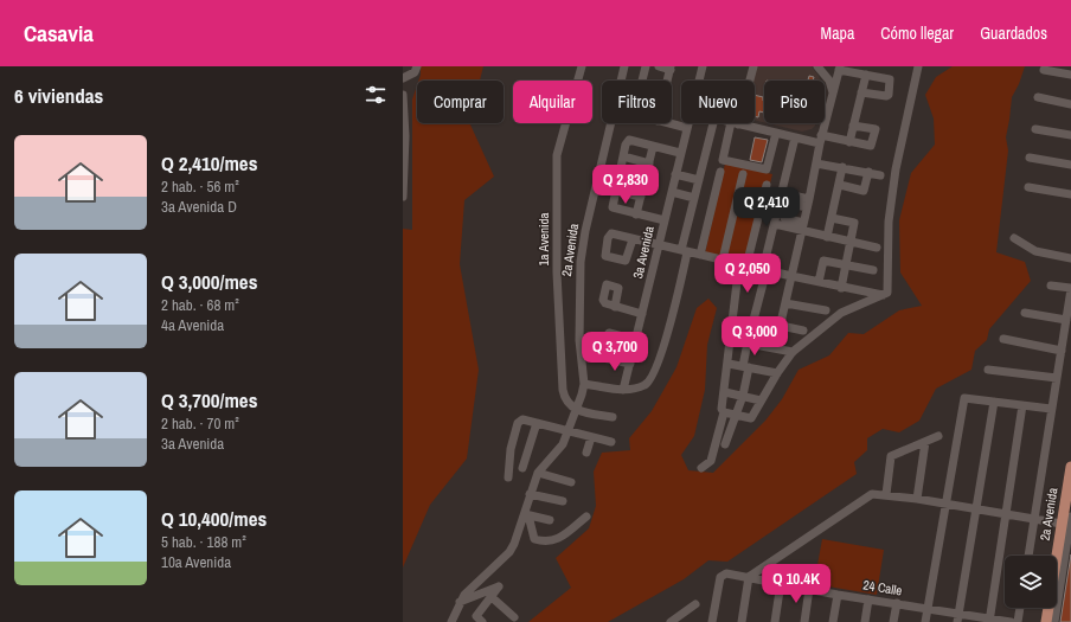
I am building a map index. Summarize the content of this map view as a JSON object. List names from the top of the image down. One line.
{"streets":{"main road":["2a Avenida"],"street":["1a Avenida","3a Avenida","24 Calle"]},"crossings":[["1a Avenida","2a Avenida"]],"page":{"header":"Casavia","nav":["Mapa","Cómo llegar","Guardados"],"heading":"6 viviendas","chip":["Comprar","Alquilar","Filtros","Nuevo","Piso"],"list":[{"name":"Q 2,410/mes","note":"2 hab. · 56 m² · 3a Avenida D"},{"name":"Q 3,000/mes","note":"2 hab. · 68 m² · 4a Avenida"},{"name":"Q 3,700/mes","note":"2 hab. · 70 m² · 3a Avenida"},{"name":"Q 10,400/mes","note":"5 hab. · 188 m² · 10a Avenida"}],"price":["Q 2,830","Q 2,410","Q 2,050","Q 3,000","Q 3,700","Q 10.4K"]}}
